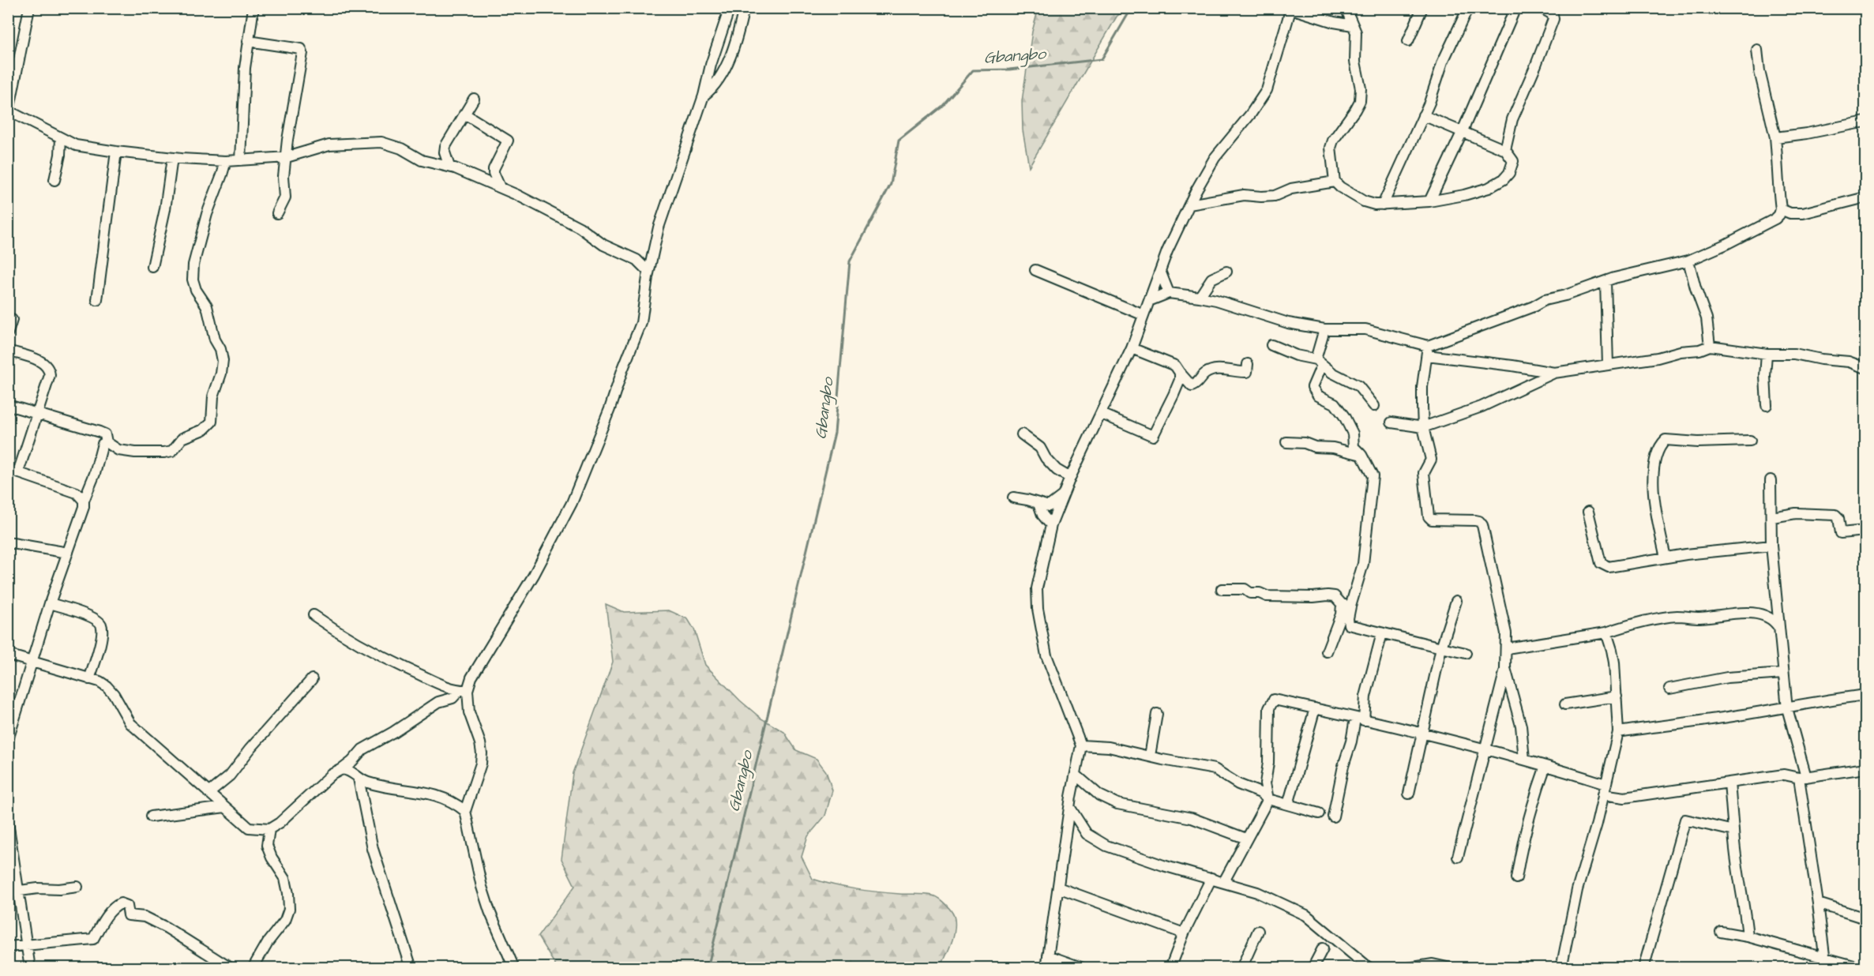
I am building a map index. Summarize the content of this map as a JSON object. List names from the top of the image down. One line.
{"water":["Gbangbo"]}
